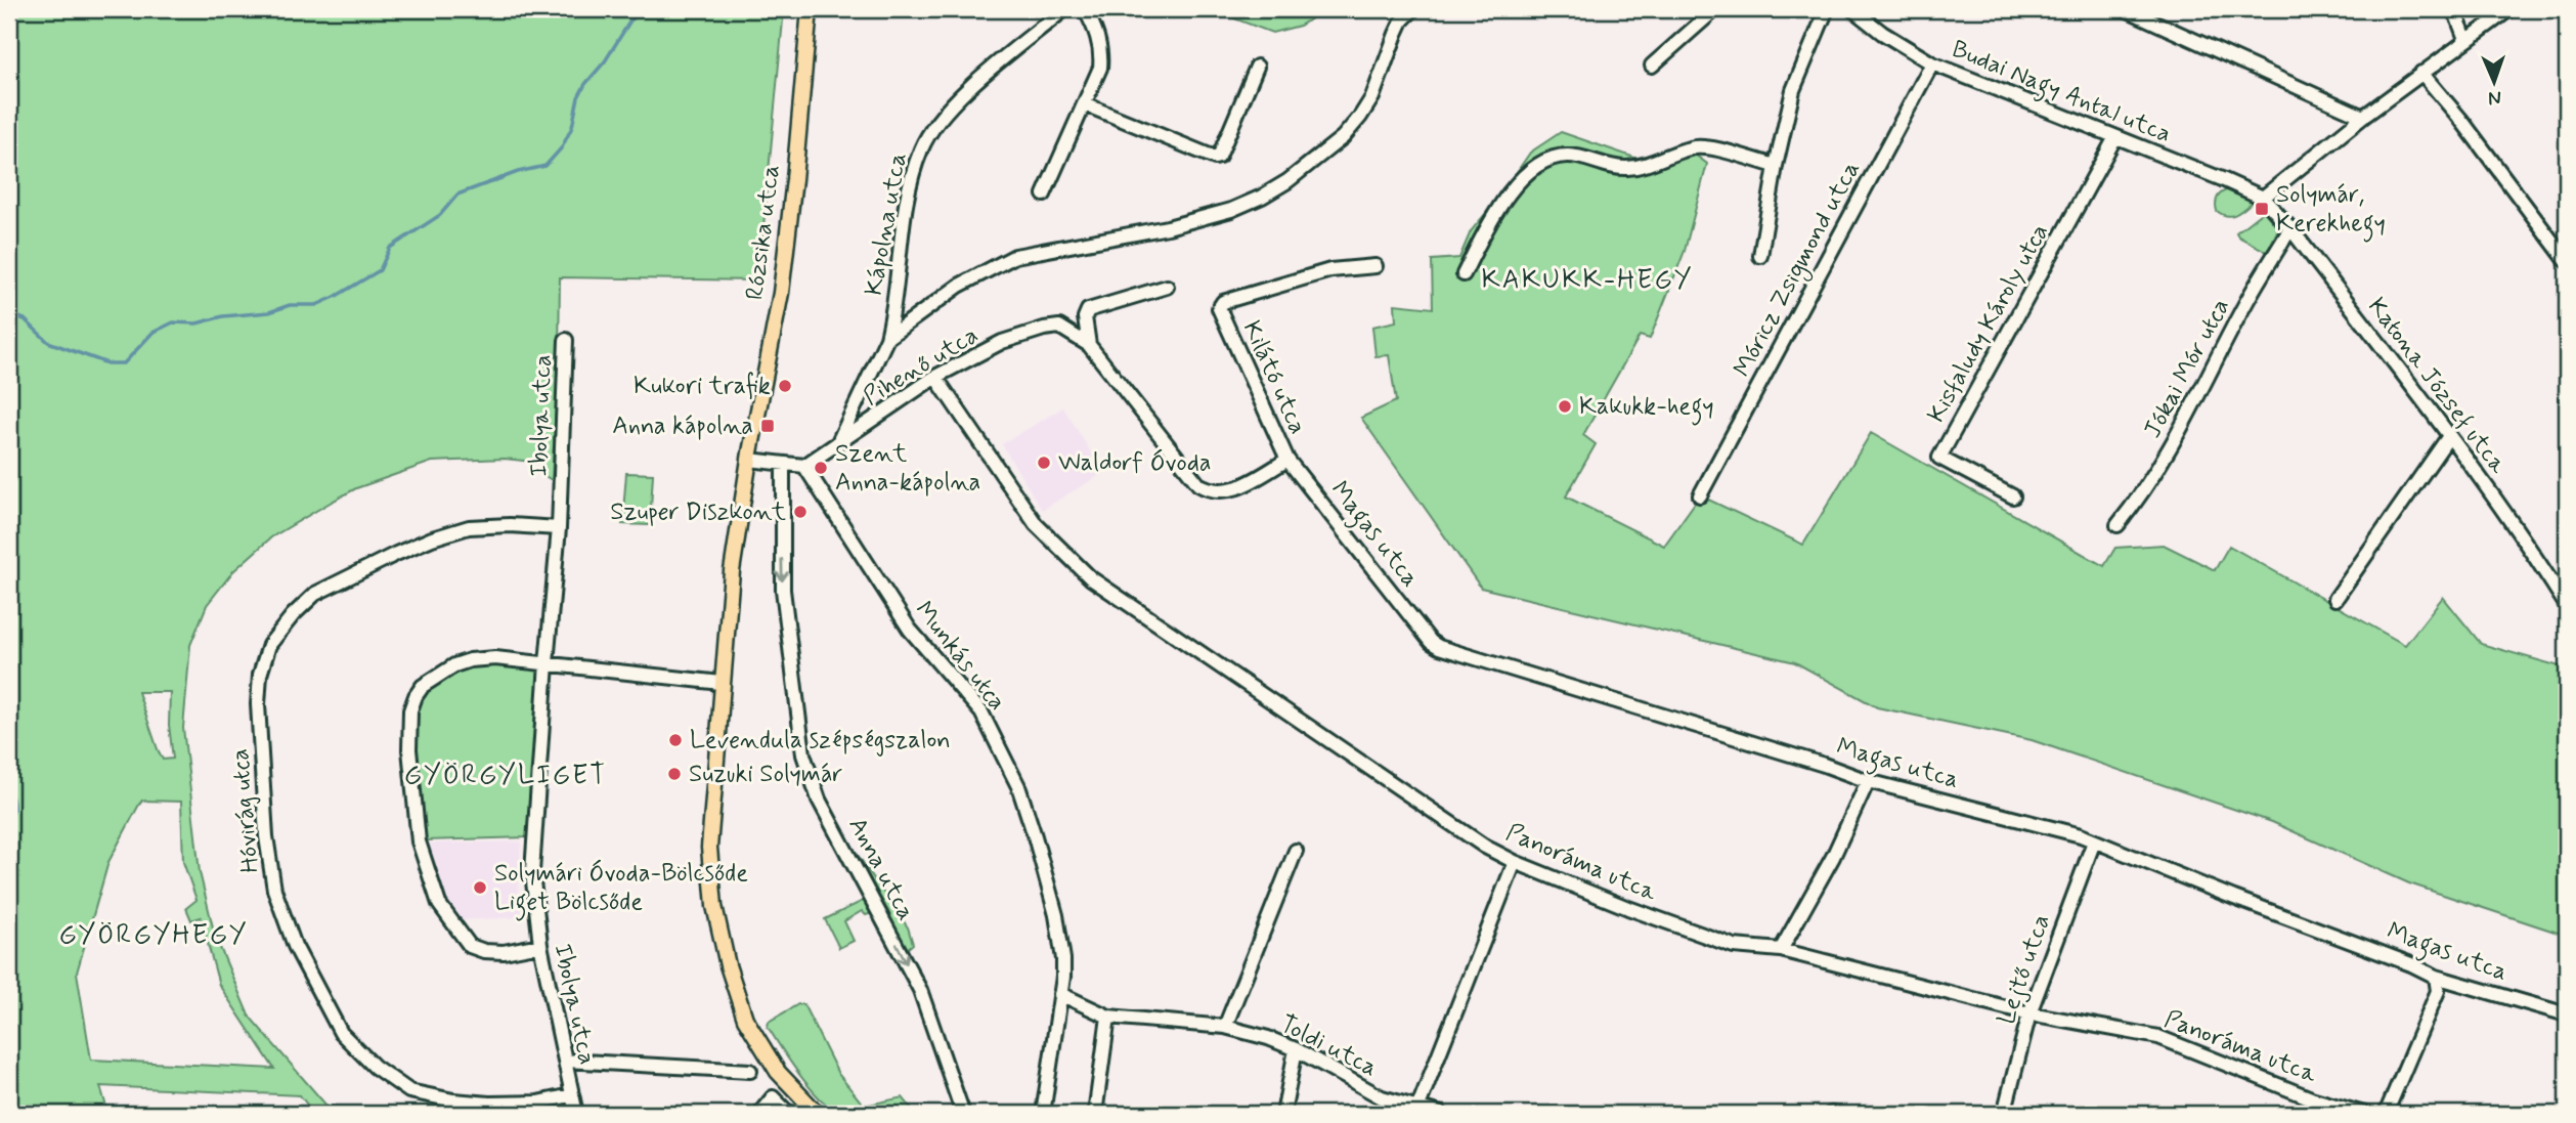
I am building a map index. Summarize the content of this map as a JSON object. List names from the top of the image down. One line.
{"streets":{"main road":["Rózsika utca"],"street":["Budai Nagy Antal utca","Kápolna utca","Móricz Zsigmond utca","Kisfaludy Károly utca","Pihenő utca","Jókai Mór utca","Kilátó utca","Katona József utca","Ibolya utca","Magas utca","Munkás utca","Hóvirág utca","Panoráma utca","Anna utca","Lejtő utca","Toldi utca"]},"crossings":[["Budai Nagy Antal utca","Móricz Zsigmond utca"],["Budai Nagy Antal utca","Kisfaludy Károly utca"],["Budai Nagy Antal utca","Katona József utca"],["Pihenő utca","Kilátó utca"],["Pihenő utca","Magas utca"],["Pihenő utca","Munkás utca"],["Pihenő utca","Panoráma utca"],["Jókai Mór utca","Katona József utca"],["Kilátó utca","Magas utca"],["Ibolya utca","Hóvirág utca"],["Magas utca","Lejtő utca"],["Munkás utca","Toldi utca"],["Panoráma utca","Lejtő utca"]],"one_way":["Anna utca"],"districts":["KAKUKK-HEGY","GYÖRGYLIGET","GYÖRGYHEGY"],"places":{"transit":["Solymár, Kerekhegy","Anna kápolna"],"other":["Kukori trafik","Kakukk-hegy","Waldorf Óvoda","Szent Anna-kápolna","Szuper Diszkont","Levendula szépségszalon","Suzuki Solymár","Solymári Óvoda-Bölcsőde Liget Bölcsőde"]},"north":"bottom"}
